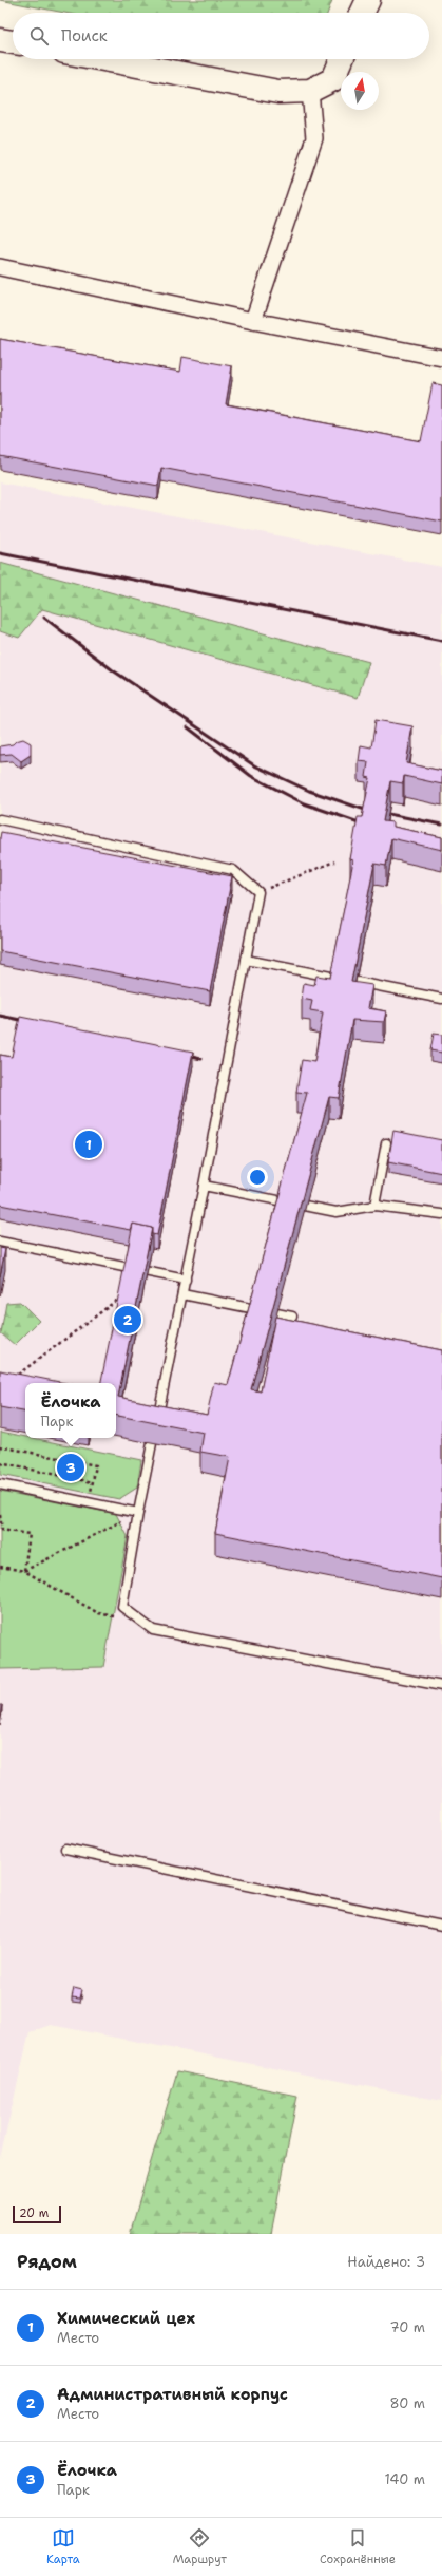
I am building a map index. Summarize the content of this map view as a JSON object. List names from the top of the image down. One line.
{"scale_bar":"20 m","north":"top","page":{"search":"Поиск","pins":["1","2","3"],"popup":["Ёлочка","Парк"],"scale":"20 m","heading":["Рядом","Найдено: 3"],"list":[{"mark":"1","name":"Химический цех","note":"Место","value":"70 m"},{"mark":"2","name":"Административный корпус","note":"Место","value":"80 m"},{"mark":"3","name":"Ёлочка","note":"Парк","value":"140 m"}],"nav":["Карта","Маршрут","Сохранённые"]}}
